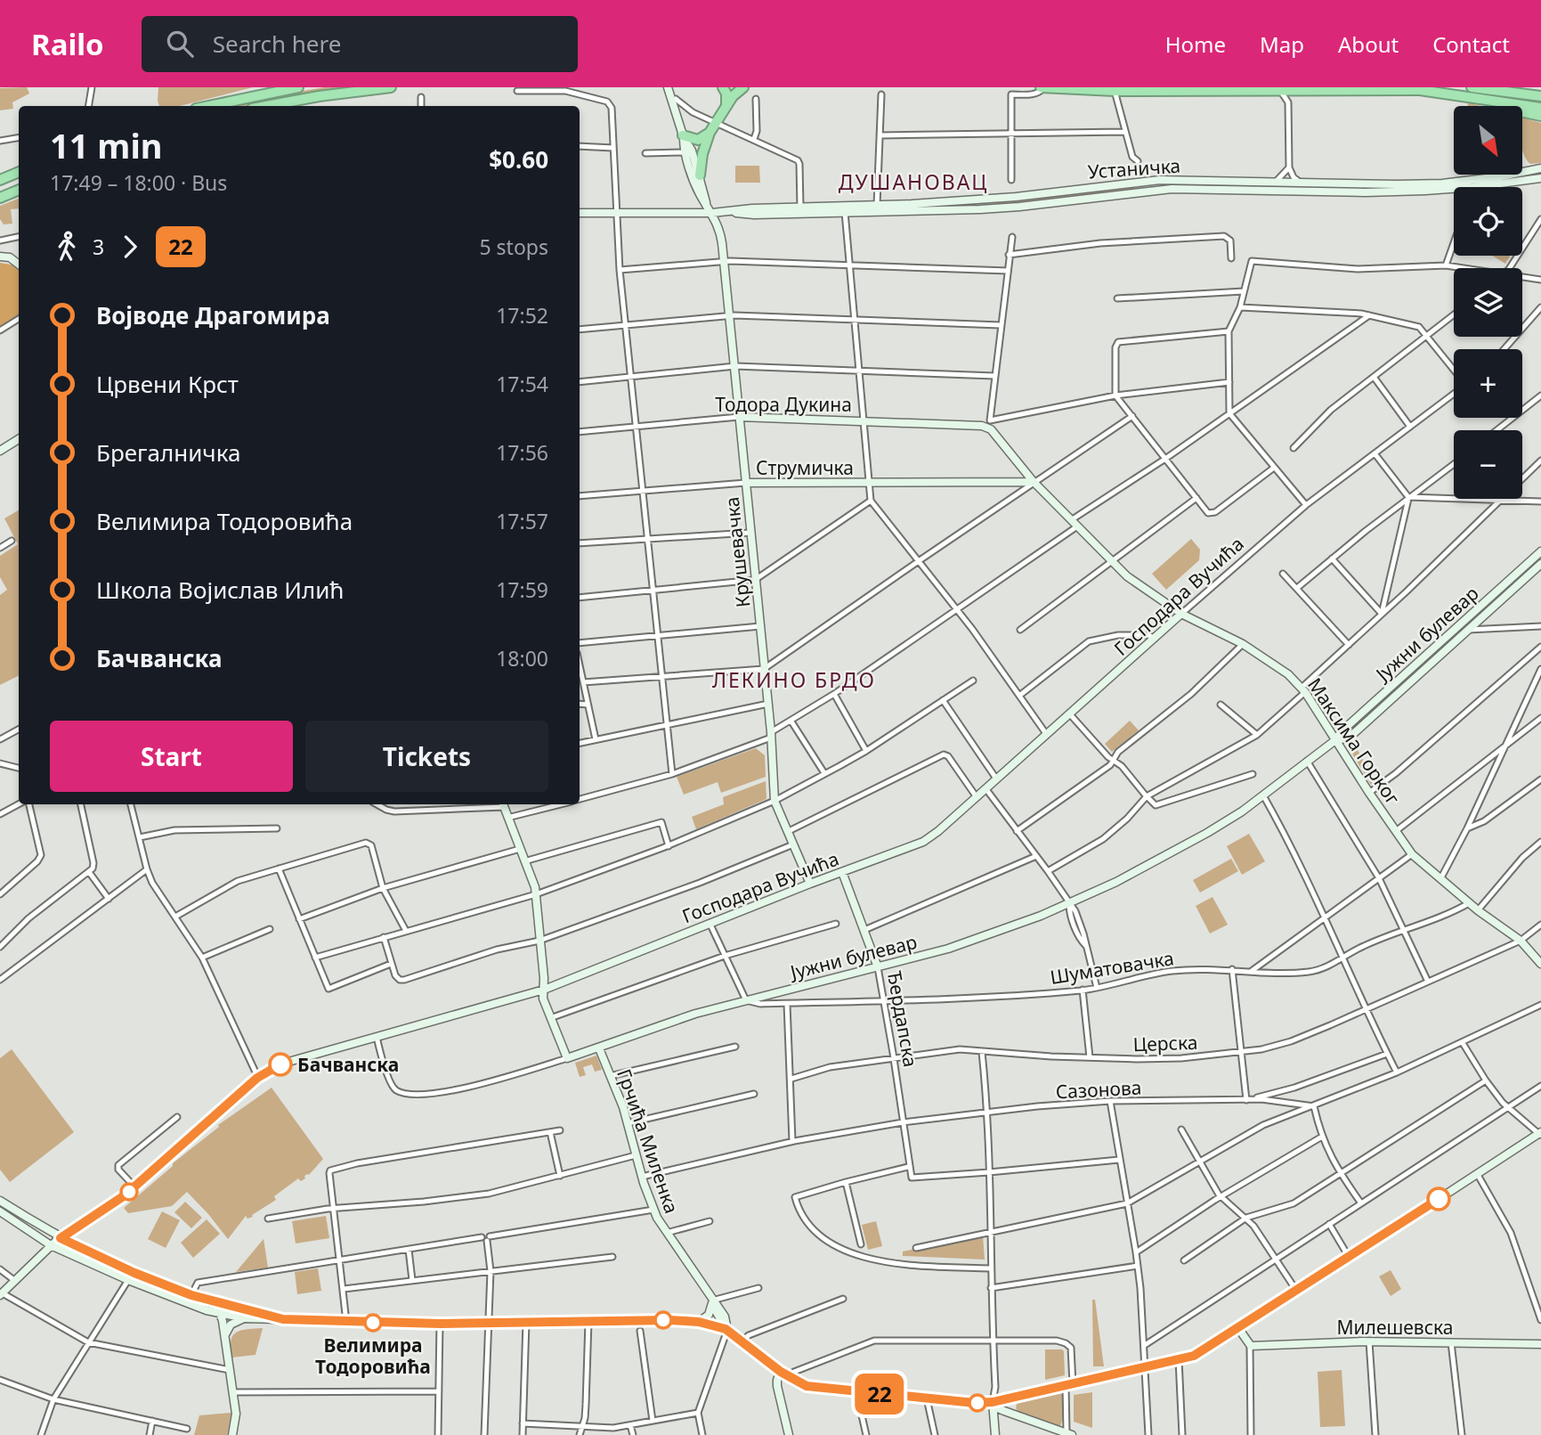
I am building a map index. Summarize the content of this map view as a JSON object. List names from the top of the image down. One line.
{"streets":{"main road":["Устаничка","Тодора Дукина","Струмичка","Крушевачка","Господара Вучића","Јужни булевар","Максима Горког","Ђердапска","Грчића Миленка","Милешевска"],"street":["Шуматовачка","Церска","Сазонова"]},"crossings":[["Устаничка","Крушевачка"],["Тодора Дукина","Крушевачка"],["Тодора Дукина","Максима Горког"],["Струмичка","Крушевачка"],["Струмичка","Максима Горког"],["Крушевачка","Господара Вучића"],["Господара Вучића","Јужни булевар"],["Господара Вучића","Максима Горког"],["Господара Вучића","Ђердапска"],["Јужни булевар","Максима Горког"],["Јужни булевар","Шуматовачка"],["Јужни булевар","Ђердапска"],["Јужни булевар","Грчића Миленка"],["Максима Горког","Шуматовачка"],["Максима Горког","Церска"],["Шуматовачка","Ђердапска"],["Ђердапска","Церска"],["Ђердапска","Сазонова"],["Сазонова","Грчића Миленка"]],"districts":["ДУШАНОВАЦ","ЛЕКИНО БРДО"],"places":["Бачванска","Велимира Тодоровића"],"lines":["bus line 22"],"north":"bottom right","page":{"header":"Railo","search":"Search here","nav":["Home","Map","About","Contact"],"on_map":"22","map_buttons":["+","−"],"heading":["11 min","17:49 – 18:00 · Bus","$0.60"],"legs":["3","22","5 stops"],"list":[{"name":"Војводе Драгомира","value":"17:52"},{"name":"Црвени Крст","value":"17:54"},{"name":"Брегалничка","value":"17:56"},{"name":"Велимира Тодоровића","value":"17:57"},{"name":"Школа Војислав Илић","value":"17:59"},{"name":"Бачванска","value":"18:00"}],"buttons":["Start","Tickets"]}}
